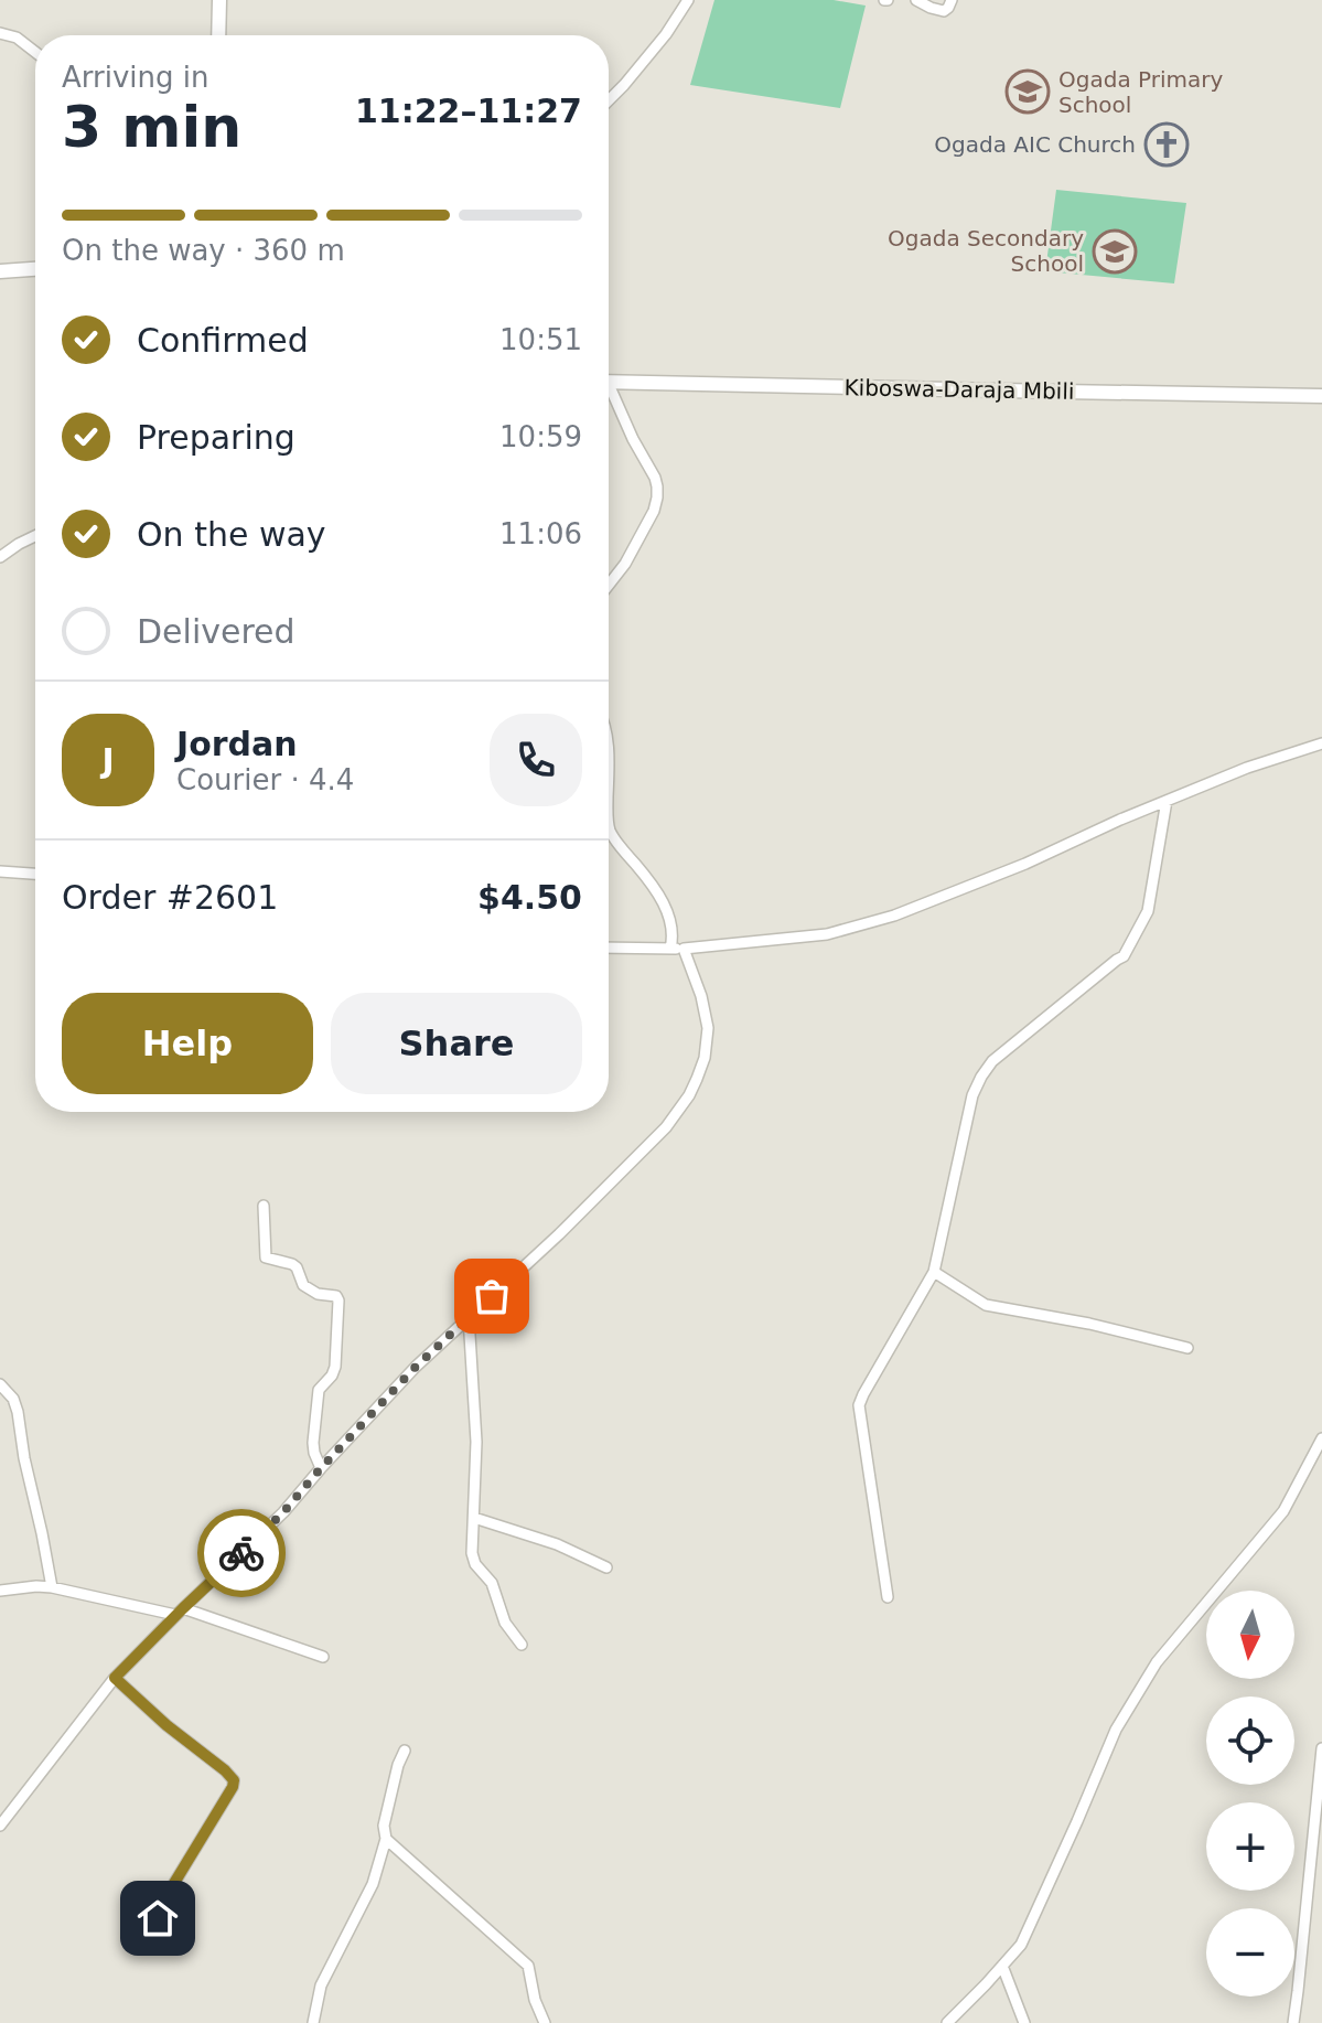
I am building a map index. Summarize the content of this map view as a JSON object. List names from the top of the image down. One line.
{"streets":{"main road":["Kiboswa-Daraja Mbili"]},"places":{"school or university":["Ogada Primary School","Ogada Secondary School"],"church":["Ogada AIC Church"]},"north":"bottom","page":{"heading":["3 min","Arriving in","11:22–11:27"],"panel":["Jordan","Courier · 4.4","Order #2601","$4.50"],"bar":"On the way · 360 m","list":[["Confirmed","10:51"],["Preparing","10:59"],["On the way","11:06"],"Delivered"],"round":"J","buttons":["Help","Share"],"map_buttons":["+","−"]}}
